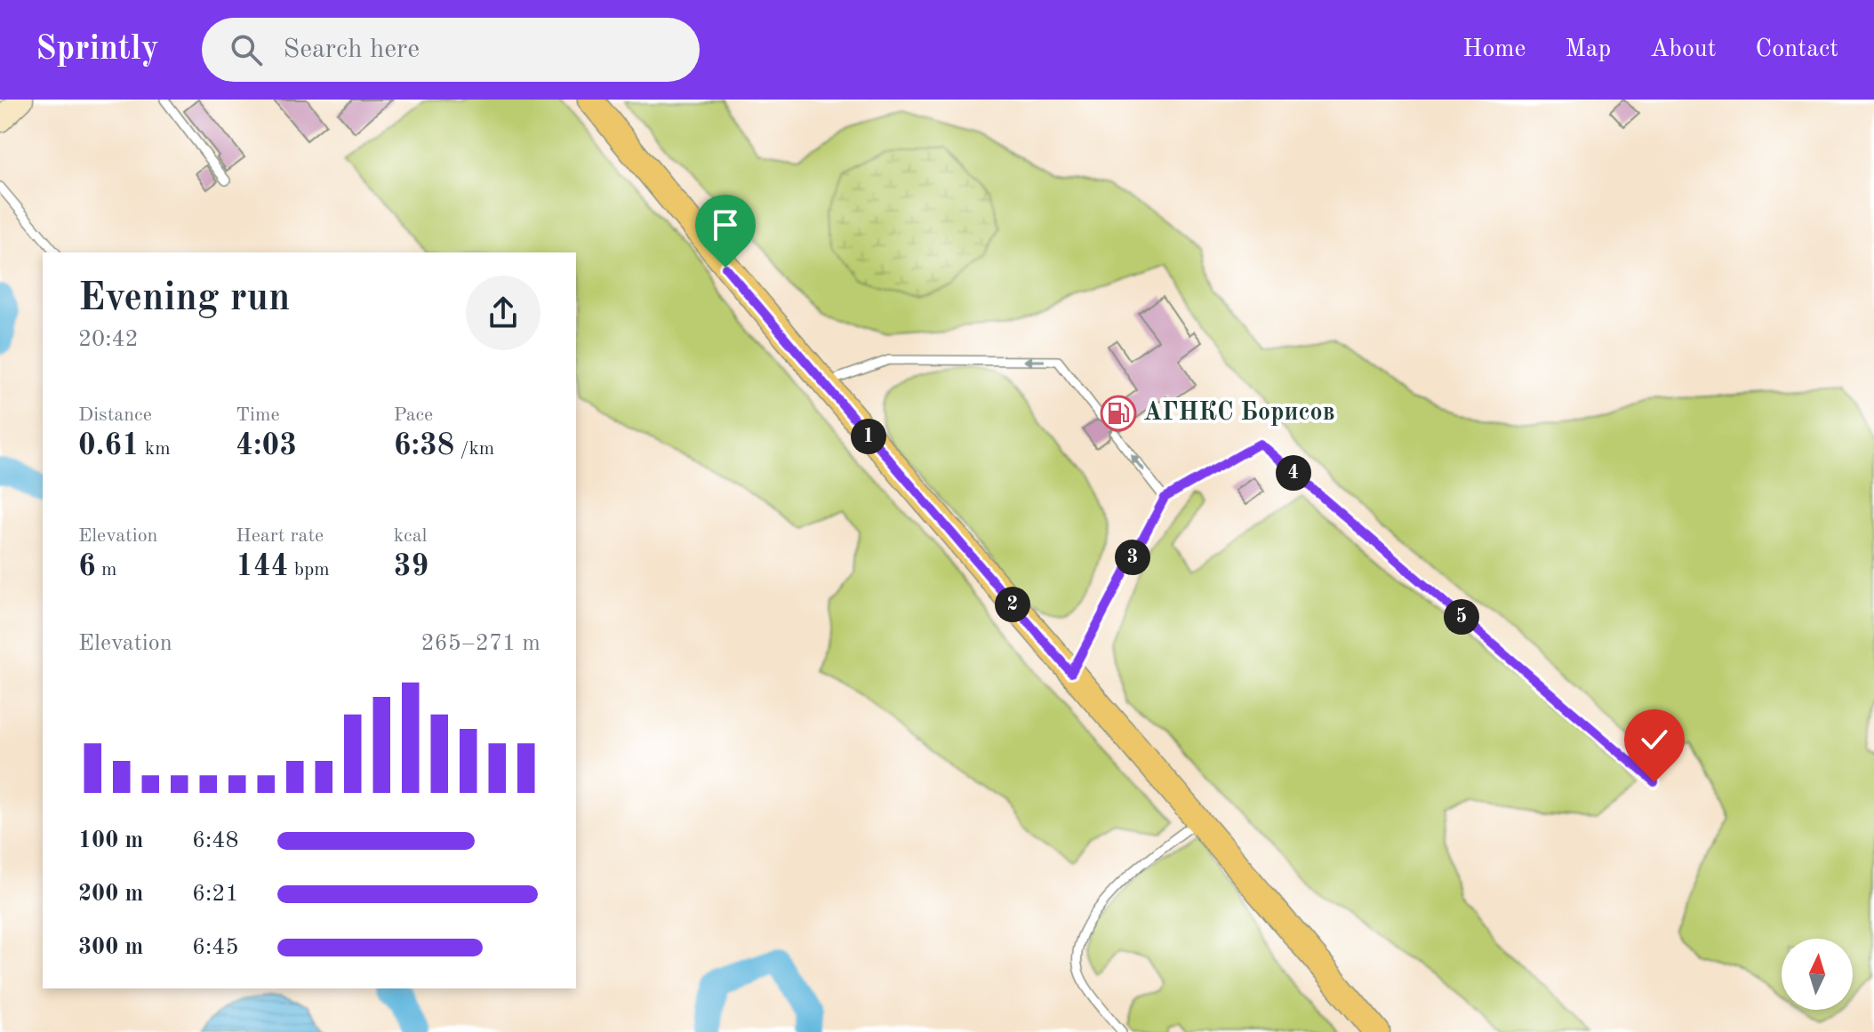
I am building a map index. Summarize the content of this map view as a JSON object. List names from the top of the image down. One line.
{"places":{"fuel station":["АГНКС Борисов"]},"north":"top","page":{"header":"Sprintly","search":"Search here","nav":["Home","Map","About","Contact"],"heading":["Evening run","20:42"],"stats":[["Distance","0.61 km"],["Time","4:03"],["Pace","6:38 /km"],["Elevation","6 m"],["Heart rate","144 bpm"],["kcal","39"]],"pins":["1","4","3","2","5"],"chart":["Elevation","265–271 m"],"list":[{"name":"100 m","note":"6:48"},{"name":"200 m","note":"6:21"},{"name":"300 m","note":"6:45"}]}}
